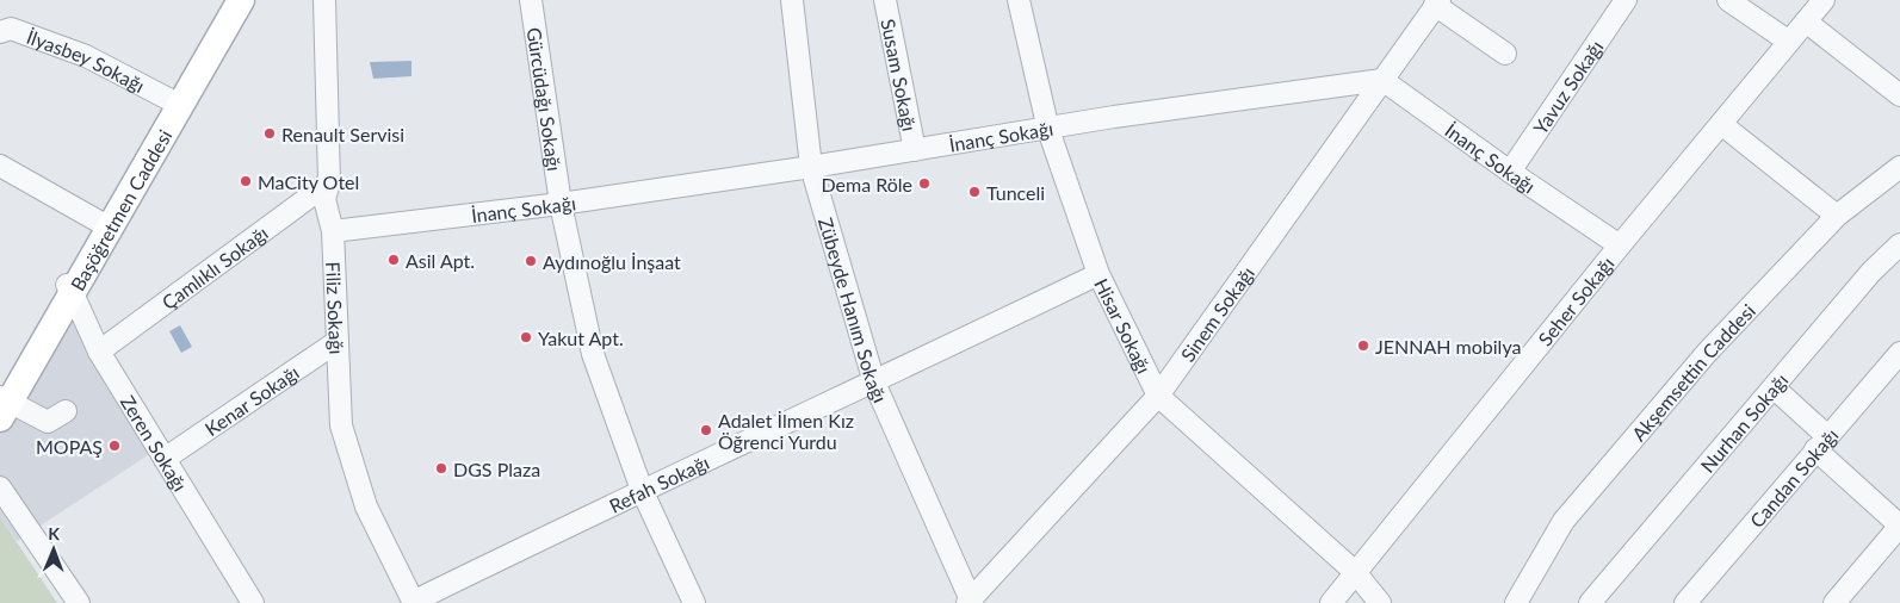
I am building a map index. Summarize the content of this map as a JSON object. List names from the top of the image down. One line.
{"streets":{"main road":["Başöğretmen Caddesi"],"street":["İlyasbey Sokağı","Susam Sokağı","Yavuz Sokağı","Gürcüdağı Sokağı","İnanç Sokağı","Çamlıklı Sokağı","Seher Sokağı","Filiz Sokağı","Zübeyde Hanım Sokağı","Sinem Sokağı","Hisar Sokağı","Akşemsettin Caddesi","Kenar Sokağı","Nurhan Sokağı","Zeren Sokağı","Candan Sokağı","Refah Sokağı"]},"crossings":[["İlyasbey Sokağı","Başöğretmen Caddesi"],["Susam Sokağı","İnanç Sokağı"],["Yavuz Sokağı","İnanç Sokağı"],["Gürcüdağı Sokağı","İnanç Sokağı"],["Gürcüdağı Sokağı","Refah Sokağı"],["İnanç Sokağı","Seher Sokağı"],["İnanç Sokağı","Filiz Sokağı"],["İnanç Sokağı","Zübeyde Hanım Sokağı"],["İnanç Sokağı","Sinem Sokağı"],["İnanç Sokağı","Hisar Sokağı"],["Başöğretmen Caddesi","Zeren Sokağı"],["Çamlıklı Sokağı","Filiz Sokağı"],["Çamlıklı Sokağı","Zeren Sokağı"],["Seher Sokağı","Hisar Sokağı"],["Filiz Sokağı","Kenar Sokağı"],["Filiz Sokağı","Refah Sokağı"],["Zübeyde Hanım Sokağı","Sinem Sokağı"],["Zübeyde Hanım Sokağı","Refah Sokağı"],["Sinem Sokağı","Hisar Sokağı"],["Hisar Sokağı","Refah Sokağı"],["Kenar Sokağı","Zeren Sokağı"]],"places":["Renault Servisi","MaCity Otel","Dema Röle","Tunceli","Asil Apt.","Aydınoğlu İnşaat","Yakut Apt.","JENNAH mobilya","Adalet İlmen Kız Öğrenci Yurdu","MOPAŞ","DGS Plaza"],"north":"top"}
